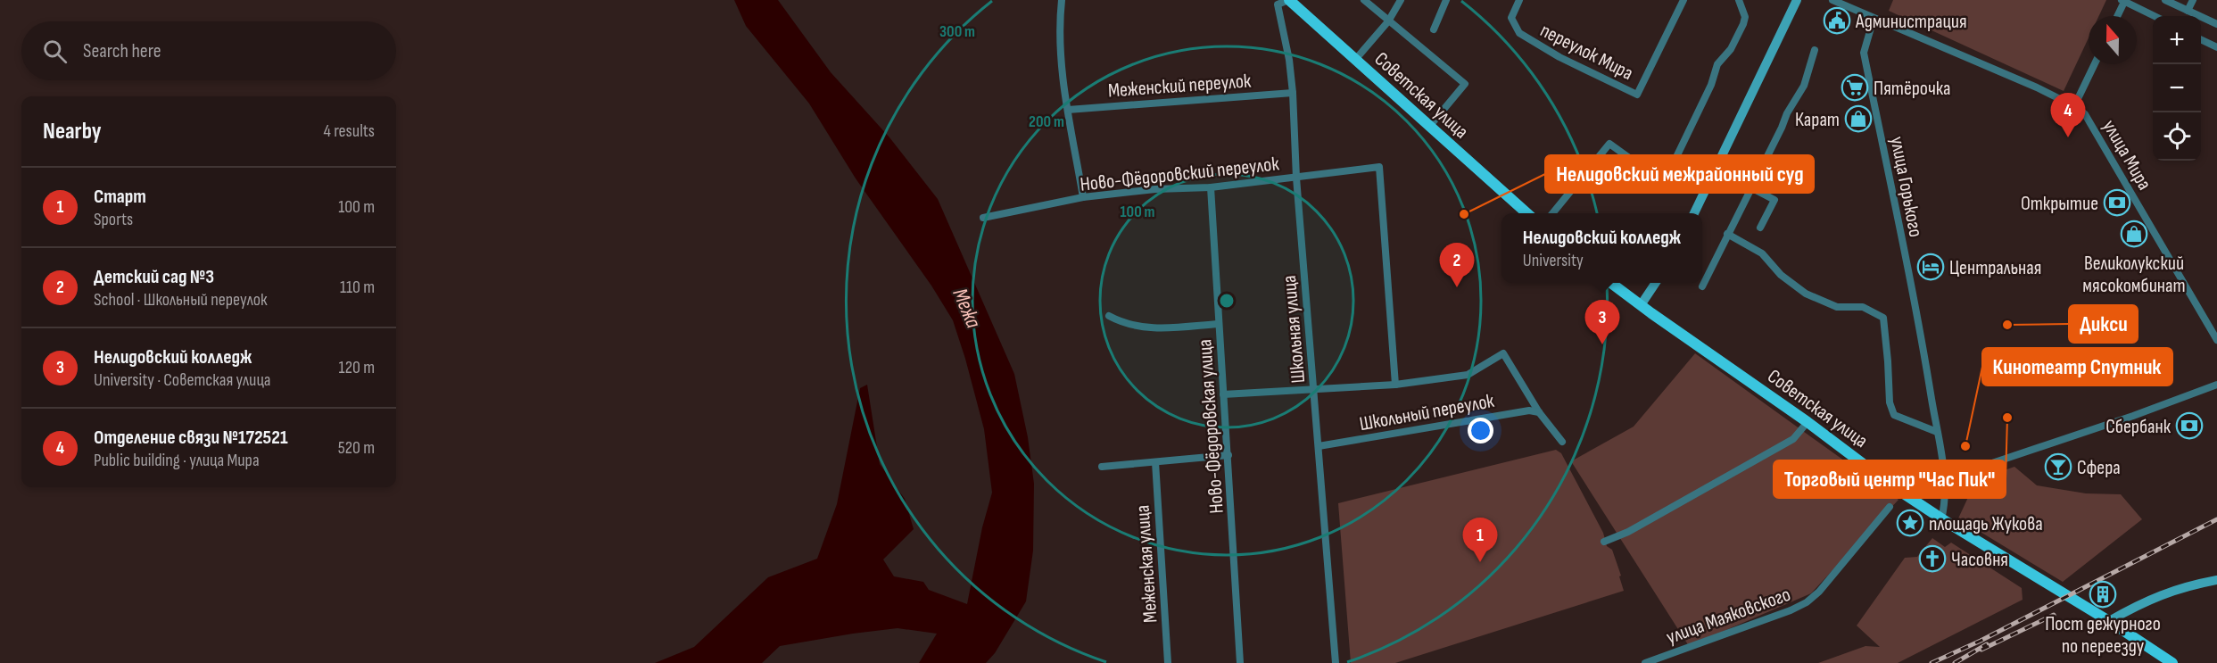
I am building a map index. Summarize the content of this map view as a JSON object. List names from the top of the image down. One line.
{"streets":{"main road":["Советская улица"],"street":["переулок Мира","Меженский переулок","улица Мира","Ново-Фёдоровский переулок","улица Горького","Школьная улица","Школьный переулок","Ново-Фёдоровская улица","Меженская улица","улица Маяковского"]},"crossings":[["Меженский переулок","Школьная улица"],["Советская улица","улица Горького"],["Советская улица","Школьная улица"],["улица Мира","улица Горького"],["Ново-Фёдоровский переулок","Школьная улица"],["Ново-Фёдоровский переулок","Школьный переулок"],["Ново-Фёдоровский переулок","Ново-Фёдоровская улица"],["Школьная улица","Школьный переулок"],["Школьный переулок","Ново-Фёдоровская улица"]],"water":["Межа"],"places":{"public building":["Администрация"],"supermarket":["Пятёрочка"],"shop":["Карат","Великолукский мясокомбинат"],"bank":["Открытие","Сбербанк"],"other":["Нелидовский межрайонный суд","Дикси","Торговый центр \"Час Пик\"","Кинотеатр Спутник"],"hotel":["Центральная"],"bar":["Сфера"],"place":["площадь Жукова"],"church":["Часовня"],"building":["Пост дежурного по переезду"]},"north":"top","page":{"map_buttons":["+","−"],"search":"Search here","pins":["4","2","3","1"],"heading":["Nearby","4 results"],"list":[{"mark":"1","name":"Старт","note":"Sports","value":"100 m"},{"mark":"2","name":"Детский сад №3","note":"School · Школьный переулок","value":"110 m"},{"mark":"3","name":"Нелидовский колледж","note":"University · Советская улица","value":"120 m"},{"mark":"4","name":"Отделение связи №172521","note":"Public building · улица Мира","value":"520 m"}],"popup":["Нелидовский колледж","University"]},"rings":["300 m","200 m","100 m"]}
